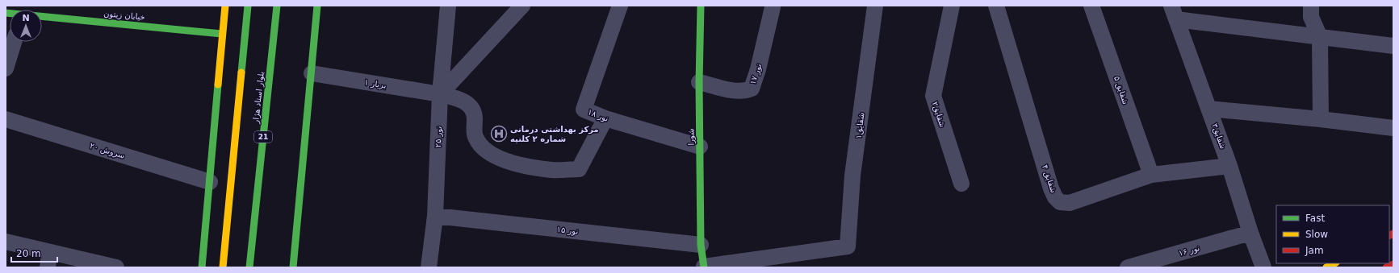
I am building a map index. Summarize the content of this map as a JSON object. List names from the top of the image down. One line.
{"streets":{"main road":["خیابان زیتون","بلوار استاد هژار","21","شورا"],"street":["نور ۱۷","بریار ۱","شقایق ۵","شقایق۲","نور ۱۸","شقایق۱","شقایق۳","نور ۲۵","سروش ۲۰","شقایق ۴","نور ۱۵","نور ۱۶"]},"crossings":[["نور ۱۷","شورا"],["بریار ۱","نور ۱۸"],["بریار ۱","نور ۲۵"],["شقایق ۵","شقایق ۴"],["نور ۱۸","شورا"],["شقایق۱","شورا"],["شقایق۳","شقایق ۴"],["شقایق۳","نور ۱۶"],["نور ۲۵","نور ۱۵"],["شورا","نور ۱۵"]],"places":{"hospital":["مرکز بهداشتی درمانی شماره ۲ کلتپه"]},"legend":["Fast","Slow","Jam"],"scale_bar":"20 m","north":"top"}
